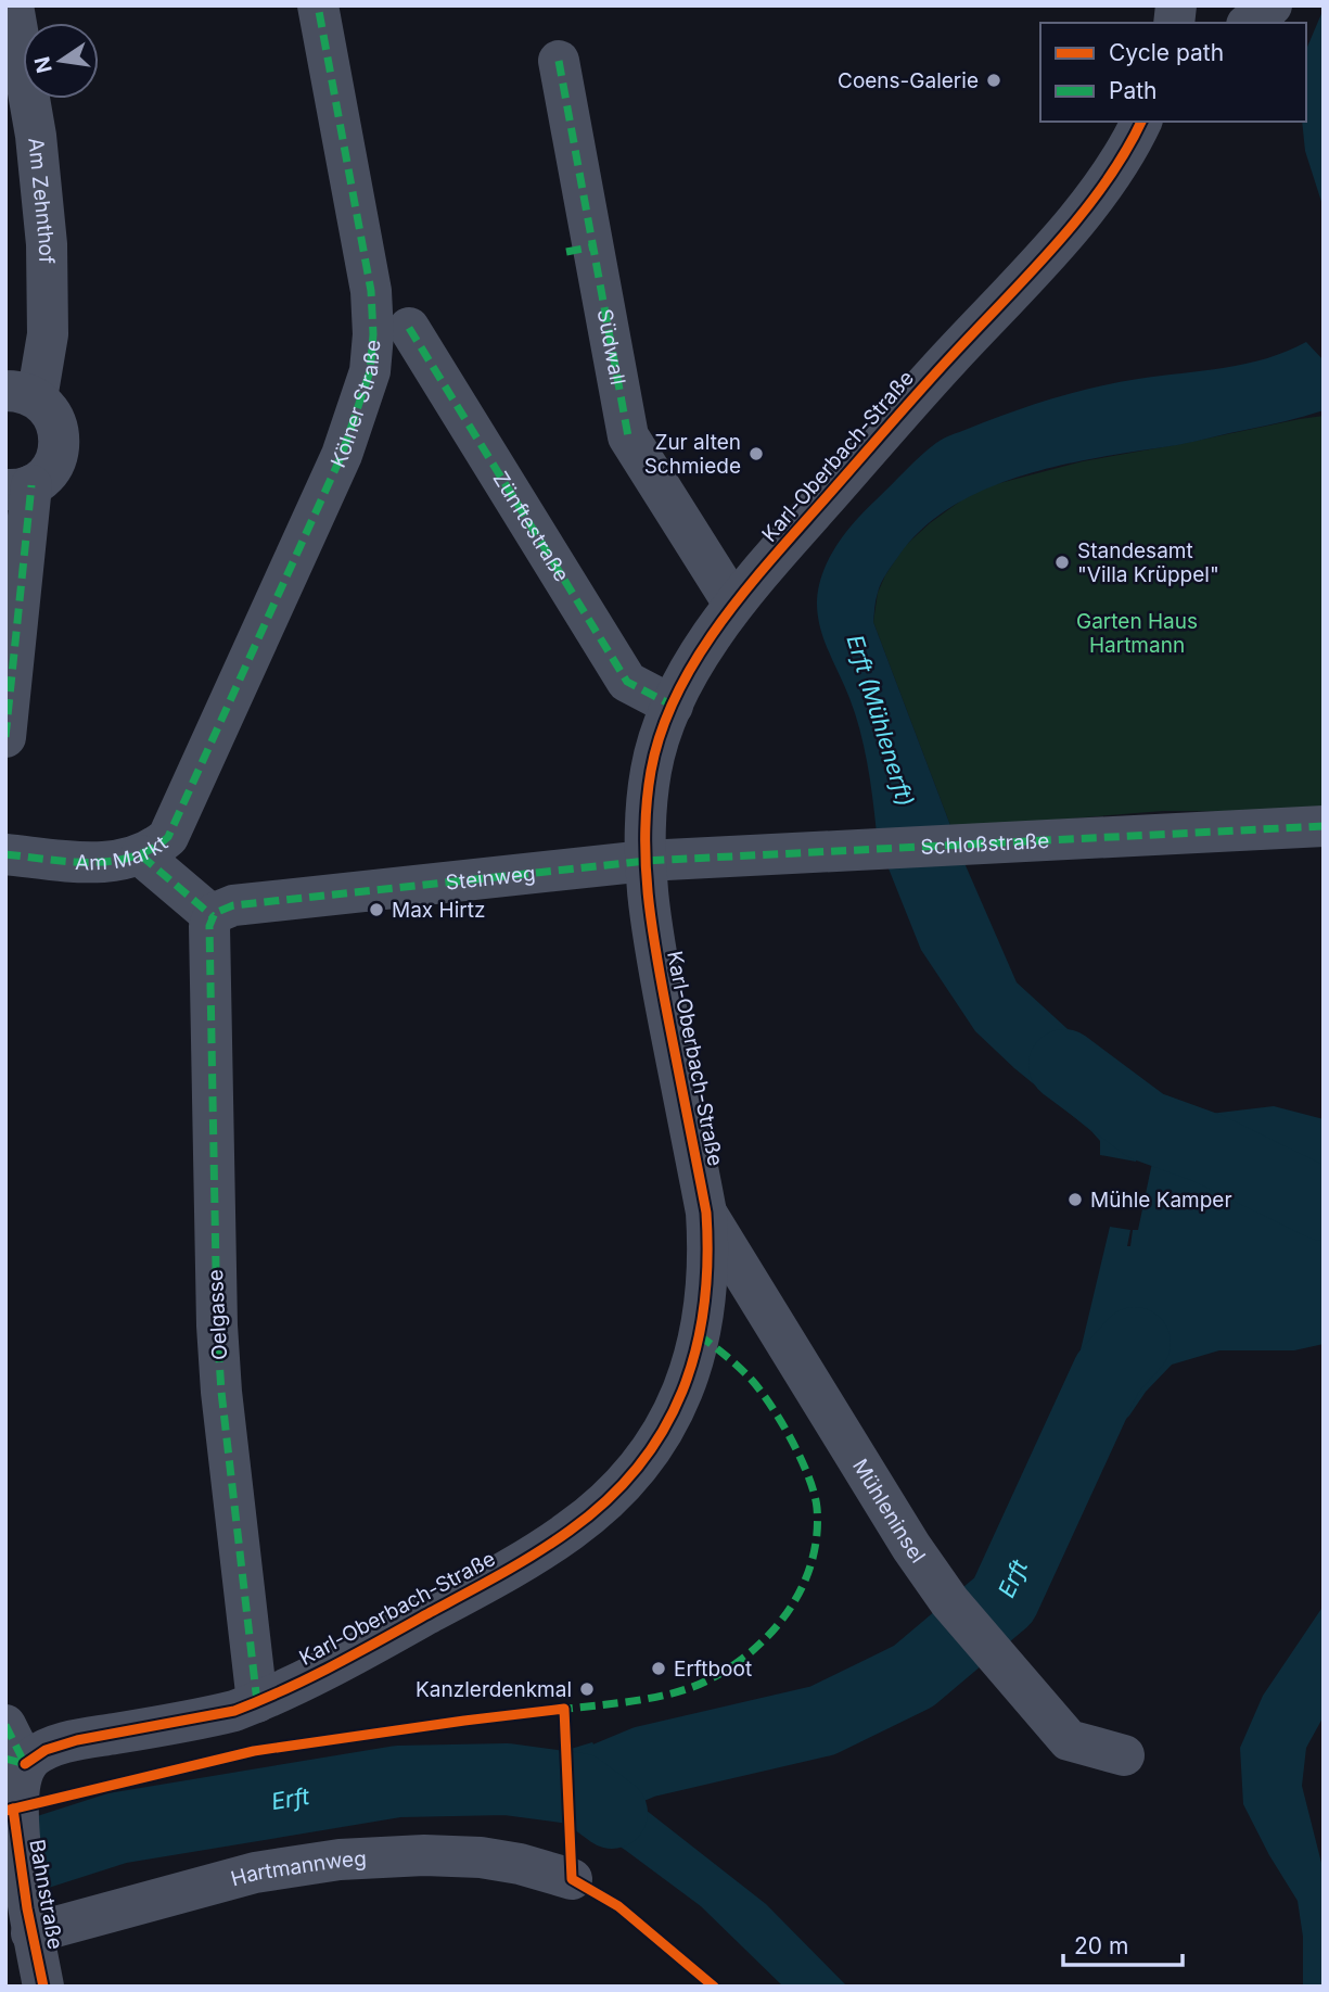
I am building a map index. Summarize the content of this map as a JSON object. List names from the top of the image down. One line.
{"streets":{"street":["Am Zehnthof","Südwall","Kölner Straße","Karl-Oberbach-Straße","Zünftestraße","Schloßstraße","Am Markt","Steinweg","Oelgasse","Mühleninsel","Hartmannweg","Bahnstraße"]},"crossings":[["Südwall","Karl-Oberbach-Straße"],["Kölner Straße","Am Markt"],["Karl-Oberbach-Straße","Zünftestraße"],["Karl-Oberbach-Straße","Schloßstraße"],["Karl-Oberbach-Straße","Steinweg"],["Karl-Oberbach-Straße","Oelgasse"],["Karl-Oberbach-Straße","Mühleninsel"],["Karl-Oberbach-Straße","Bahnstraße"],["Schloßstraße","Steinweg"],["Steinweg","Oelgasse"],["Hartmannweg","Bahnstraße"]],"water":["Erft (Mühlenerft)","Erft"],"parks":["Garten Haus Hartmann"],"places":["Coens-Galerie","Zur alten Schmiede","Standesamt \"Villa Krüppel\"","Max Hirtz","Mühle Kamper","Erftboot","Kanzlerdenkmal"],"legend":["Cycle path","Path"],"scale_bar":"20 m","north":"left"}
